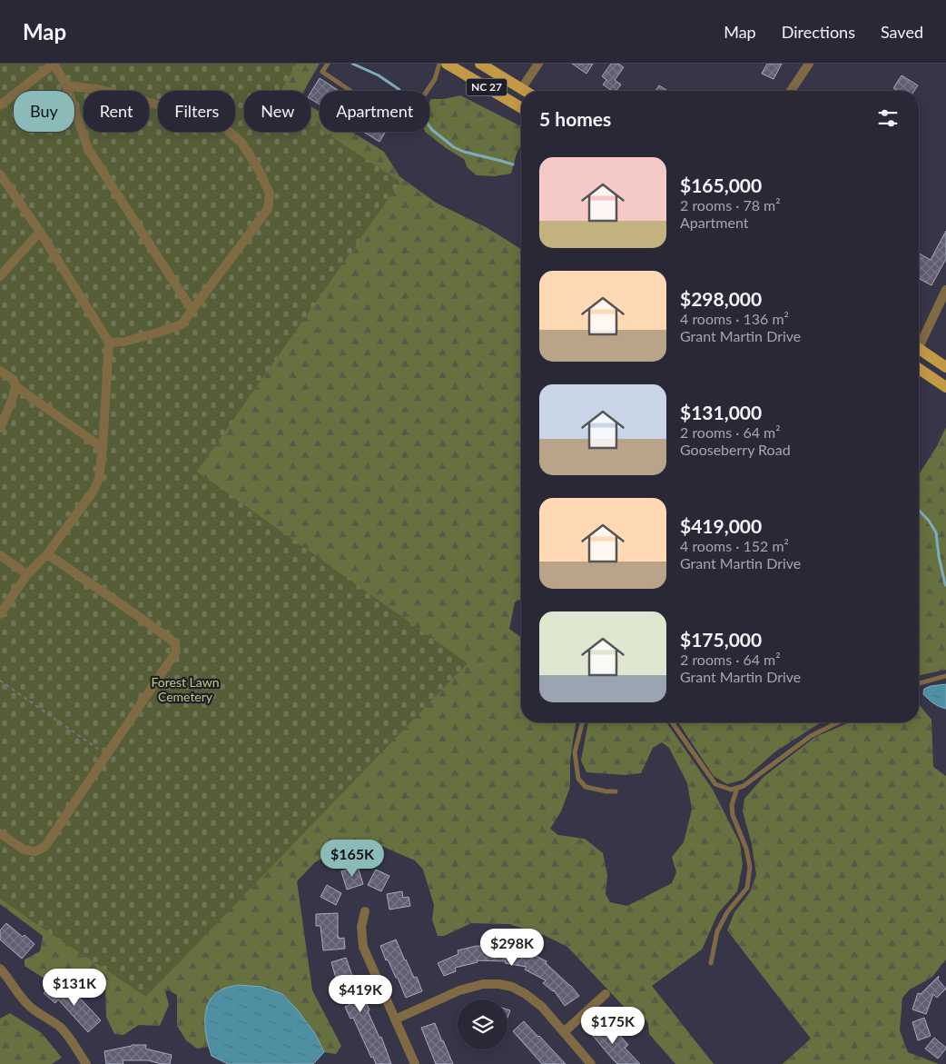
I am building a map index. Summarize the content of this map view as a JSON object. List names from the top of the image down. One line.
{"streets":{"main road":["NC 27"]},"parks":["Forest Lawn Cemetery"],"page":{"header":"Map","nav":["Map","Directions","Saved"],"chip":["Buy","Rent","Filters","New","Apartment"],"heading":"5 homes","list":[{"name":"$165,000","note":"2 rooms · 78 m² · Apartment"},{"name":"$298,000","note":"4 rooms · 136 m² · Grant Martin Drive"},{"name":"$131,000","note":"2 rooms · 64 m² · Gooseberry Road"},{"name":"$419,000","note":"4 rooms · 152 m² · Grant Martin Drive"},{"name":"$175,000","note":"2 rooms · 64 m² · Grant Martin Drive"}],"price":["$165K","$298K","$131K","$419K","$175K"]}}
